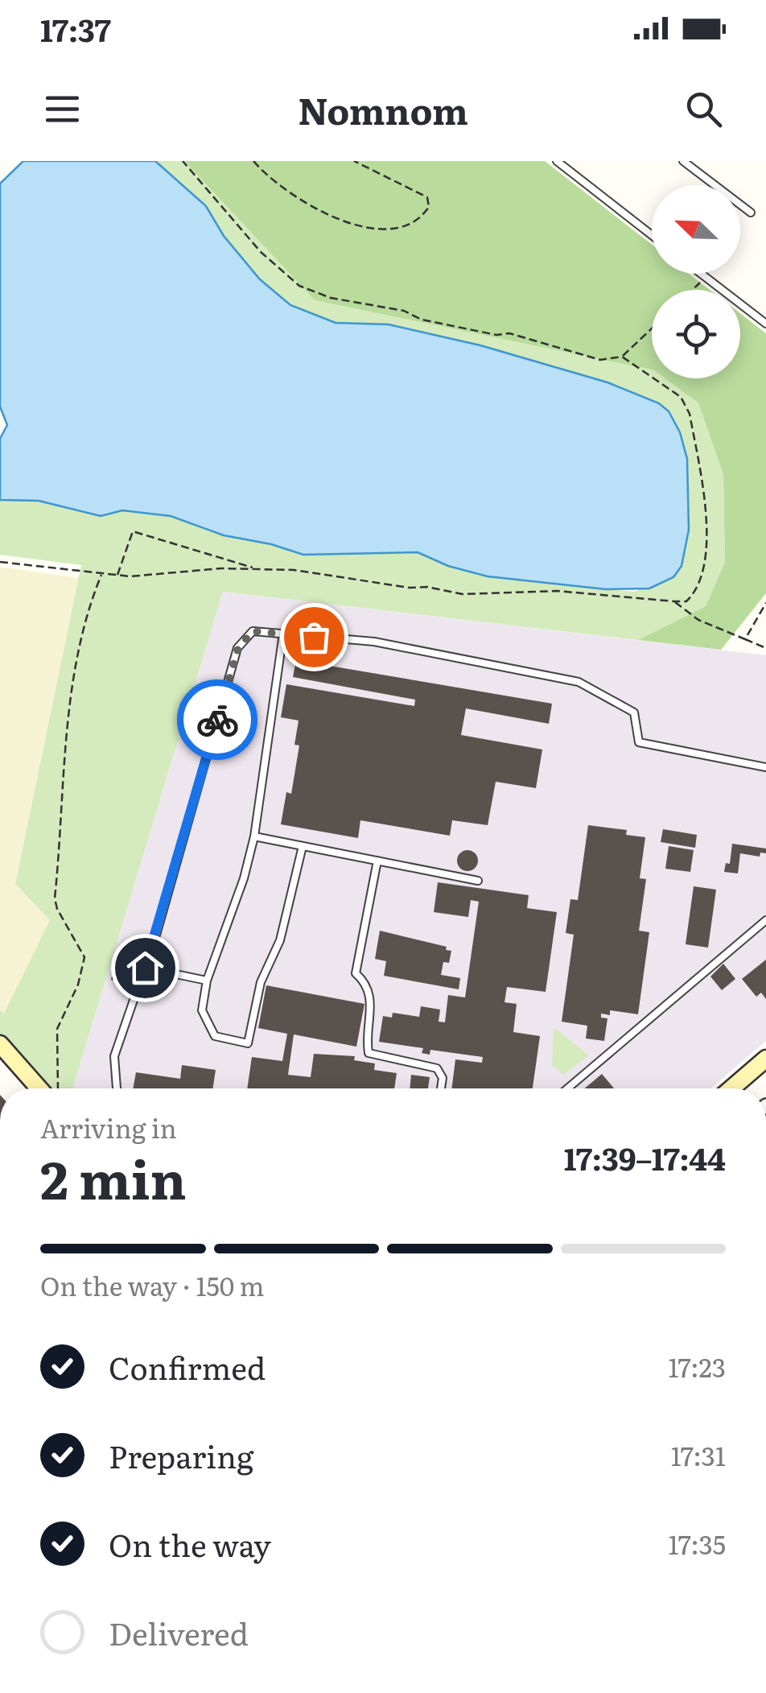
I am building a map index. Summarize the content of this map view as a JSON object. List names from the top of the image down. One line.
{"north":"top left","page":{"status":"17:37","header":"Nomnom","heading":["2 min","Arriving in","17:39–17:44"],"bar":"On the way · 150 m","list":[["Confirmed","17:23"],["Preparing","17:31"],["On the way","17:35"],"Delivered"]}}
